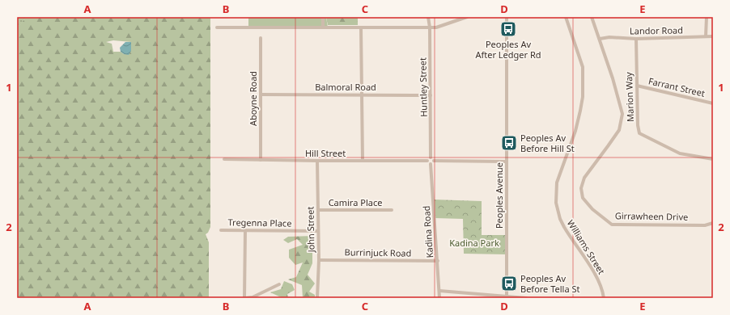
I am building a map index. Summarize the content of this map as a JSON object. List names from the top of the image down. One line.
{"streets":{"street":["Landor Road","Balmoral Road","Huntley Street","Farrant Street","Marion Way","Aboyne Road","Hill Street","Peoples Avenue","Camira Place","Girrawheen Drive","Tregenna Place","John Street","Kadina Road","Williams Street","Burrinjuck Road"]},"crossings":[["Landor Road","Marion Way"],["Landor Road","Girrawheen Drive"],["Balmoral Road","Huntley Street"],["Balmoral Road","Aboyne Road"],["Huntley Street","Hill Street"],["Huntley Street","Kadina Road"],["Farrant Street","Marion Way"],["Aboyne Road","Hill Street"],["Hill Street","John Street"],["Hill Street","Kadina Road"],["Camira Place","John Street"],["Tregenna Place","John Street"],["John Street","Burrinjuck Road"],["Kadina Road","Burrinjuck Road"]],"parks":["Kadina Park"],"places":{"bus stop":["Peoples Av After Ledger Rd","Peoples Av Before Hill St","Peoples Av Before Tella St"]},"grid":{"columns":["A","B","C","D","E"],"rows":["1","2"]}}
